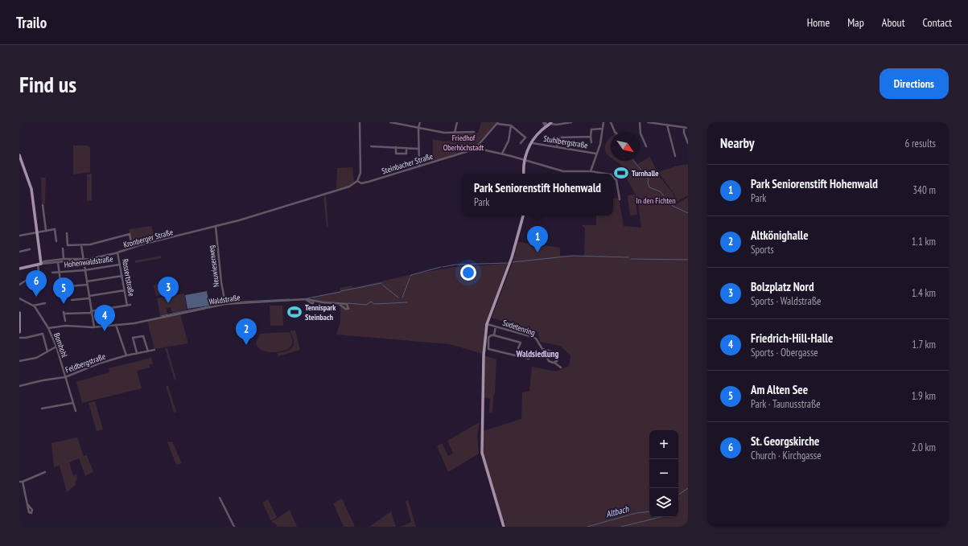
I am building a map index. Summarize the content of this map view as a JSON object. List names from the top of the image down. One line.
{"streets":{"street":["Stuhlbergstraße","Steinbacher Straße","Kronberger Straße","Hohenwaldstraße","Neuwiesenweg","Rossertstraße","Waldstraße","Sudetenring","Bornhohl","Feldbergstraße"]},"crossings":[["Steinbacher Straße","Kronberger Straße"],["Kronberger Straße","Neuwiesenweg"],["Kronberger Straße","Rossertstraße"],["Hohenwaldstraße","Rossertstraße"],["Neuwiesenweg","Waldstraße"],["Waldstraße","Bornhohl"],["Bornhohl","Feldbergstraße"]],"districts":["Waldsiedlung"],"water":["Altbach"],"parks":["Friedhof Oberhöchstadt","In den Fichten"],"places":{"sports":["Turnhalle","Tennispark Steinbach"]},"north":"bottom right","page":{"header":"Trailo","nav":["Home","Map","About","Contact"],"buttons":"Directions","title":"Find us","heading":["Nearby","6 results"],"list":[{"mark":"1","name":"Park Seniorenstift Hohenwald","note":"Park","value":"340 m"},{"mark":"2","name":"Altkönighalle","note":"Sports","value":"1.1 km"},{"mark":"3","name":"Bolzplatz Nord","note":"Sports · Waldstraße","value":"1.4 km"},{"mark":"4","name":"Friedrich-Hill-Halle","note":"Sports · Obergasse","value":"1.7 km"},{"mark":"5","name":"Am Alten See","note":"Park · Taunusstraße","value":"1.9 km"},{"mark":"6","name":"St. Georgskirche","note":"Church · Kirchgasse","value":"2.0 km"}],"popup":["Park Seniorenstift Hohenwald","Park"],"pins":["1","6","3","5","4","2"],"map_buttons":["+","−"]}}
